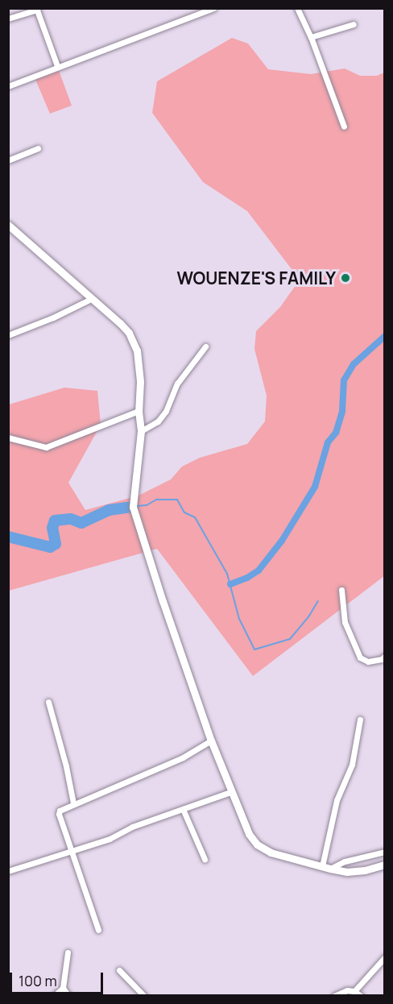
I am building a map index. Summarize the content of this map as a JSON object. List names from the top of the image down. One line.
{"places":["WOUENZE'S FAMILY"],"scale_bar":"100 m"}
